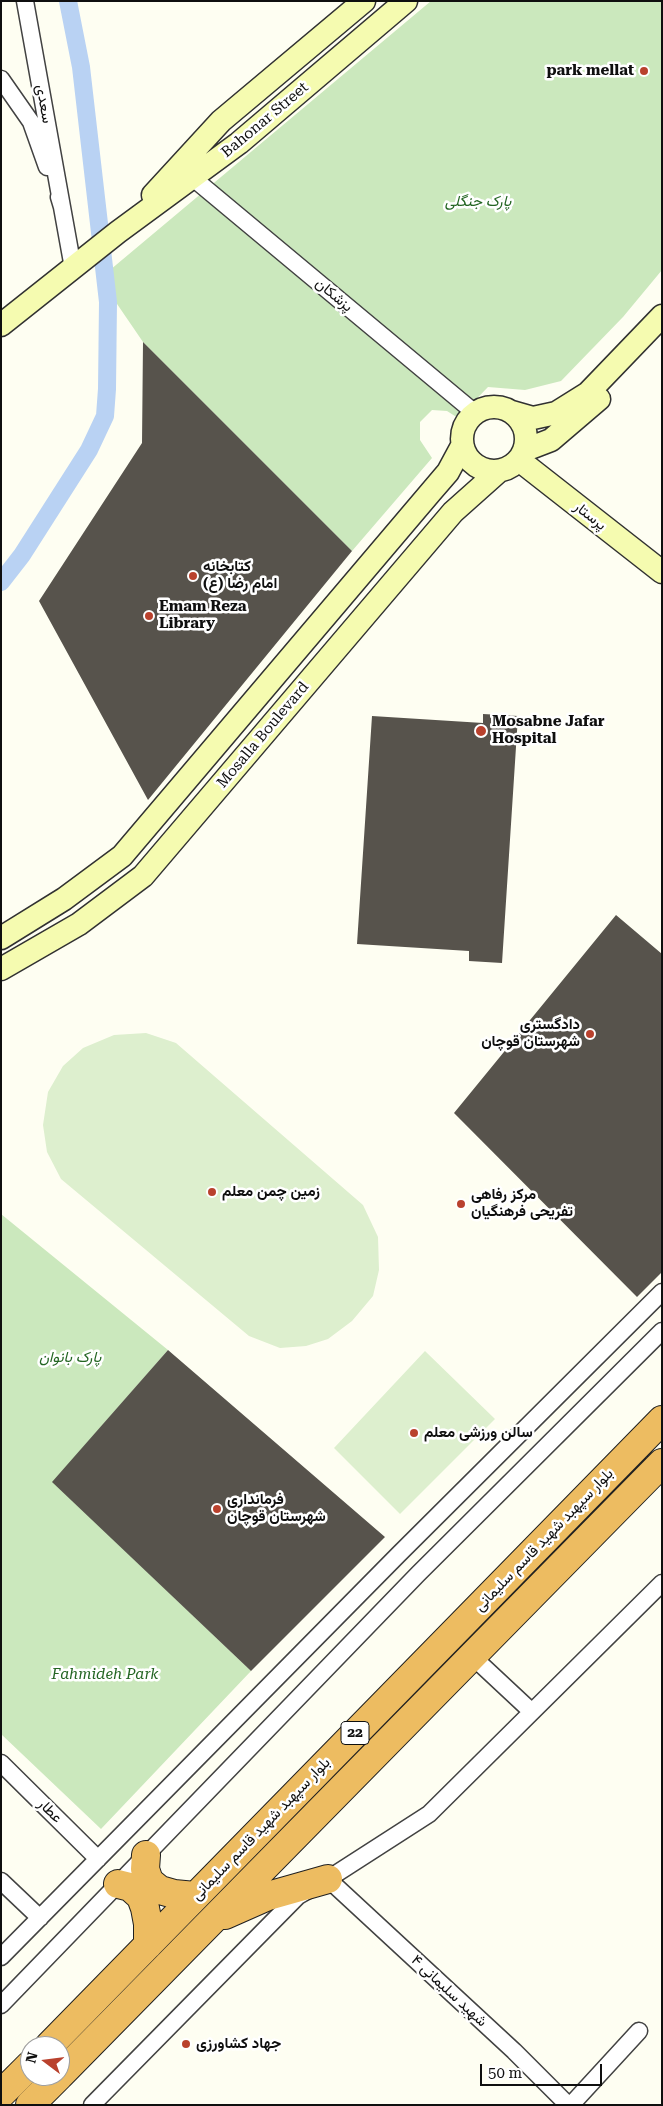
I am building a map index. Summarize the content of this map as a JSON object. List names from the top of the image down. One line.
{"streets":{"highway":["بلوار سپهبد شهید قاسم سلیمانی","22"],"street":["سعدی","Bahonar Street","پزشکان","پرستار","Mosalla Boulevard","عطار","شهید سلیمانی ۴"]},"crossings":[["Bahonar Street","پزشکان"],["پزشکان","پرستار"],["پزشکان","Mosalla Boulevard"],["پرستار","Mosalla Boulevard"]],"parks":["پارک جنگلی","پارک بانوان","Fahmideh Park"],"places":["park mellat","کتابخانه امام رضا (ع)","Emam Reza Library","Mosabne Jafar Hospital","دادگستری شهرستان قوچان","زمین چمن معلم","مرکز رفاهی تفریحی فرهنگیان","سالن ورزشی معلم","فرمانداری شهرستان قوچان","جهاد کشاورزی"],"scale_bar":"50 m","north":"left"}
